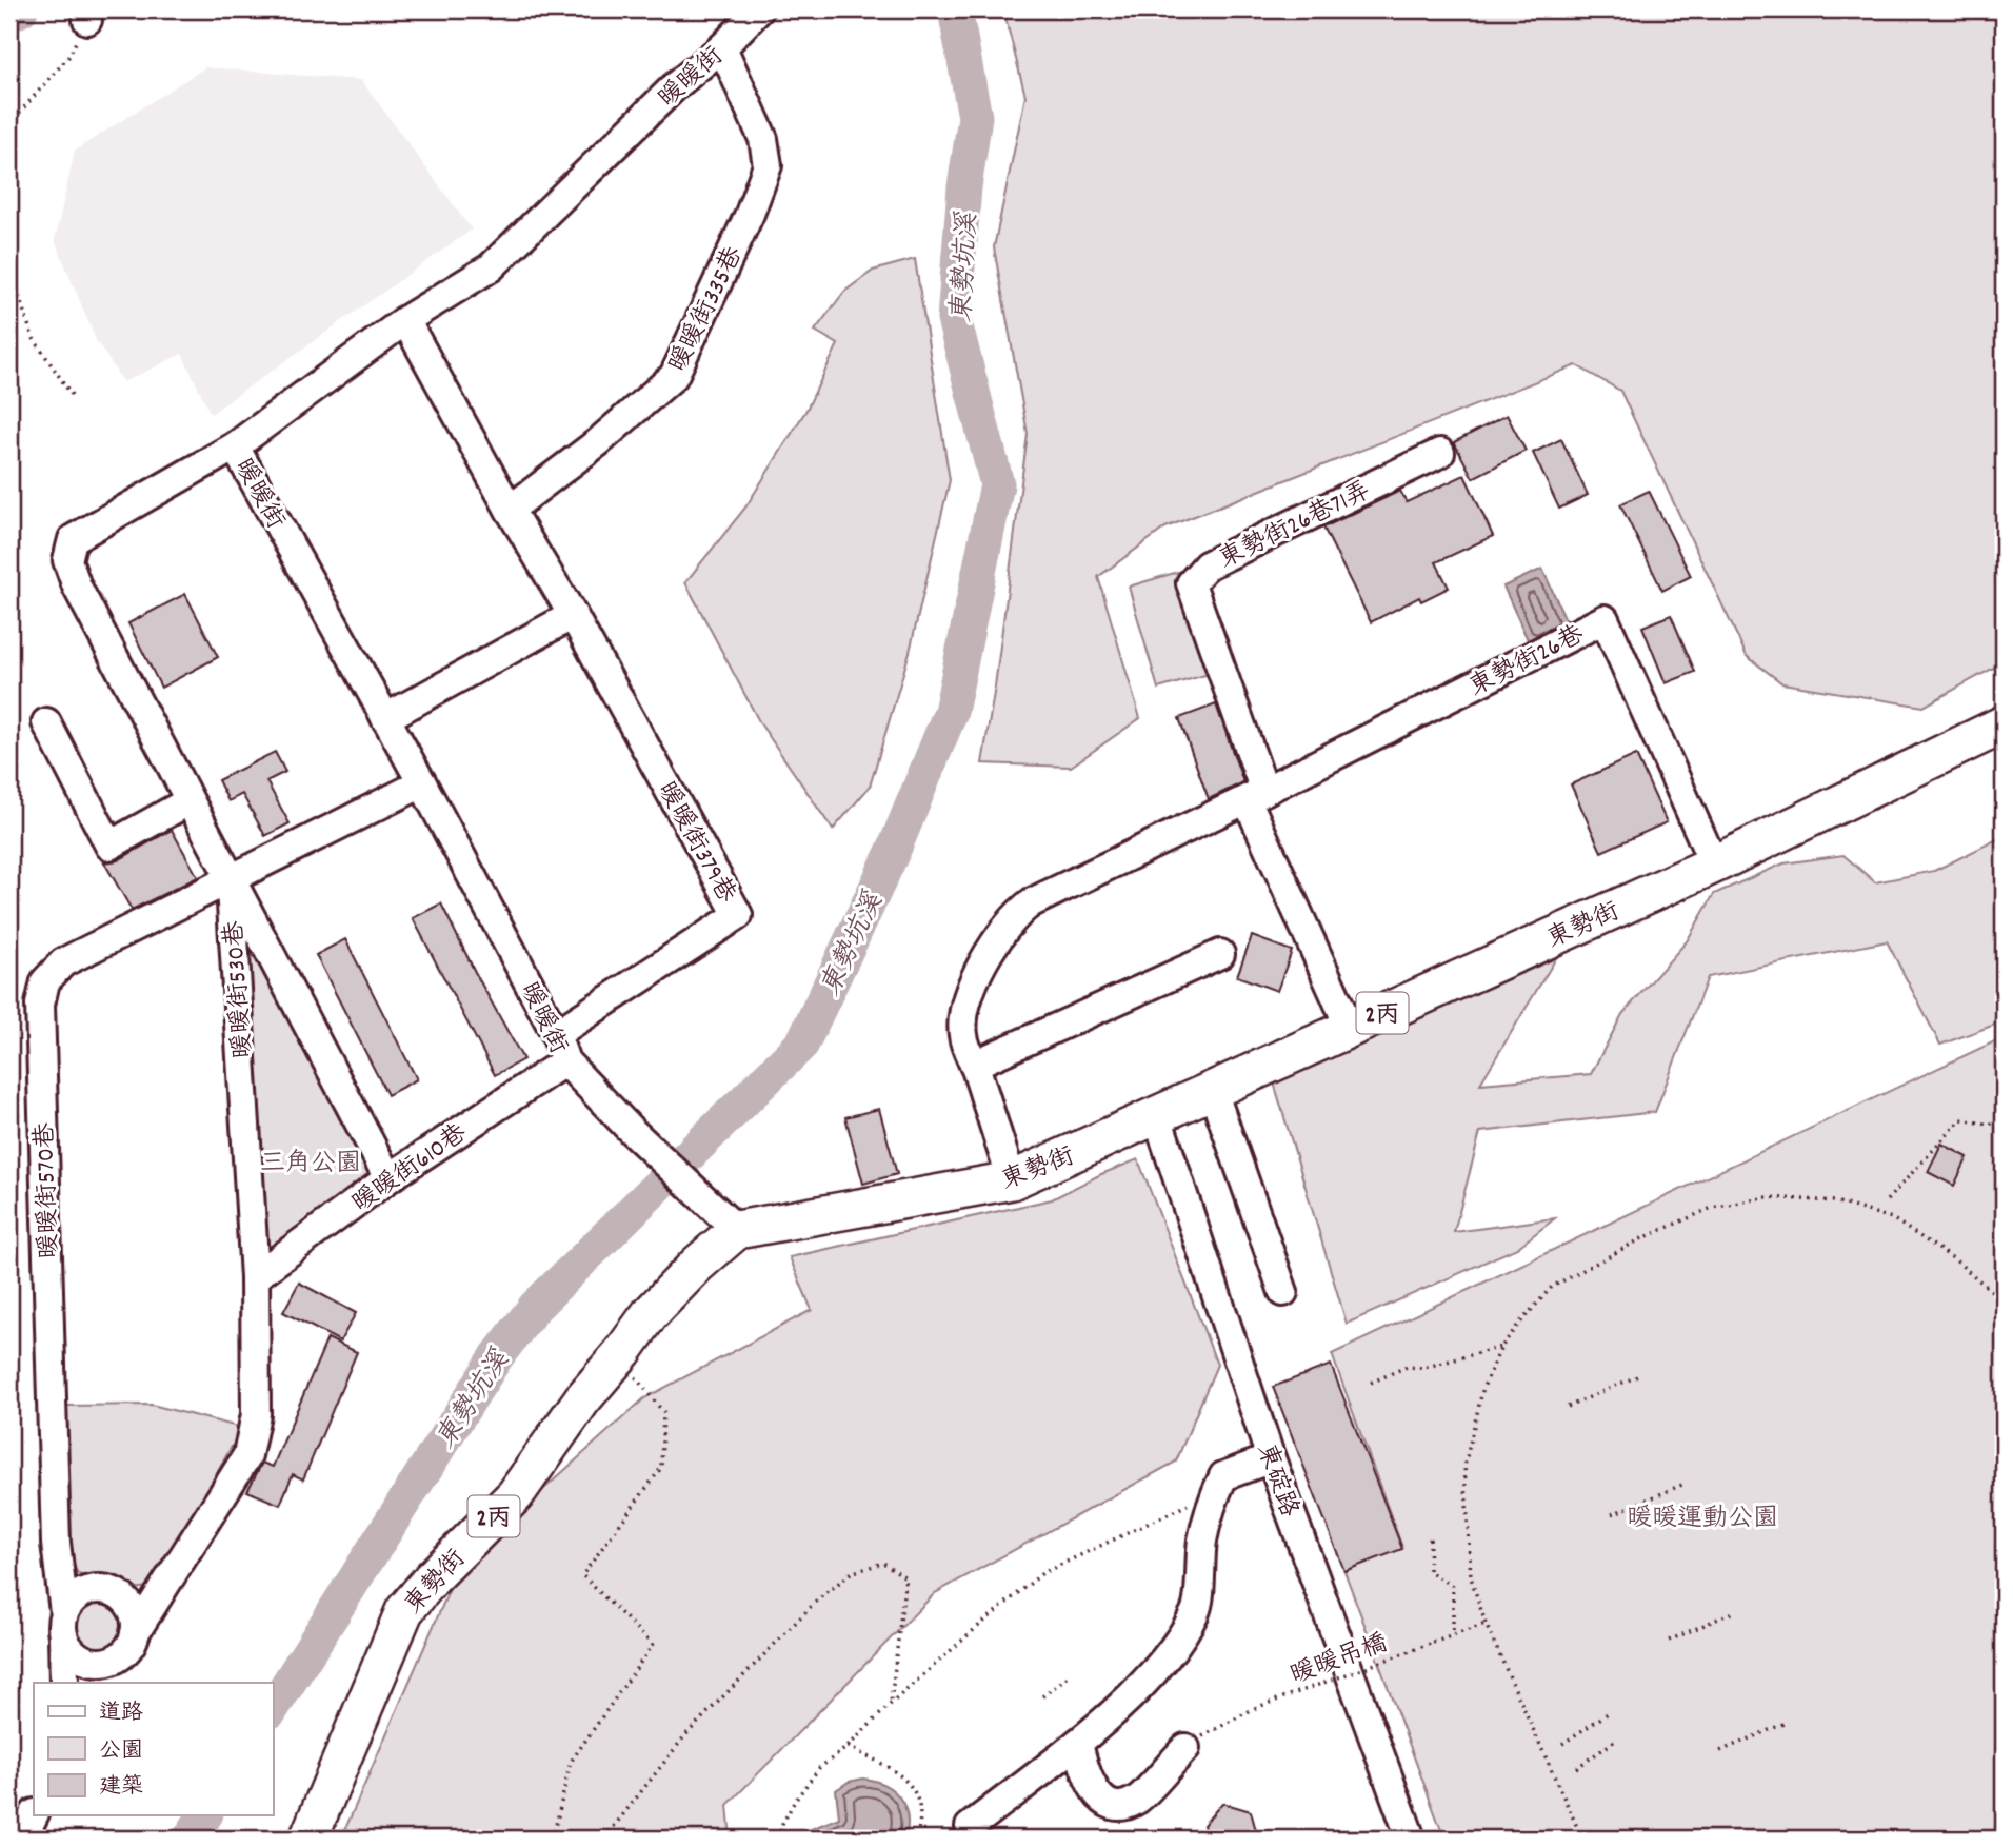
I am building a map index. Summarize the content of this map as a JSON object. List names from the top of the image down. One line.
{"streets":{"main road":["東勢街","2丙"],"street":["暖暖街","暖暖街335巷","東勢街26巷71弄","東勢街26巷","暖暖街379巷","暖暖街530巷","暖暖街610巷","暖暖街570巷","東碇路"],"path":["暖暖吊橋"]},"crossings":[["暖暖街","暖暖街335巷"],["暖暖街","暖暖街379巷"],["暖暖街","東勢街"],["暖暖街","暖暖街530巷"],["暖暖街","暖暖街610巷"],["暖暖街","暖暖街570巷"],["暖暖街335巷","暖暖街379巷"],["東勢街26巷71弄","東勢街26巷"],["東勢街26巷","東勢街"],["東勢街","東碇路"],["暖暖街530巷","暖暖街610巷"],["暖暖街530巷","暖暖街570巷"]],"water":["東勢坑溪"],"parks":["三角公園","暖暖運動公園"],"legend":["道路","公園","建築"]}
